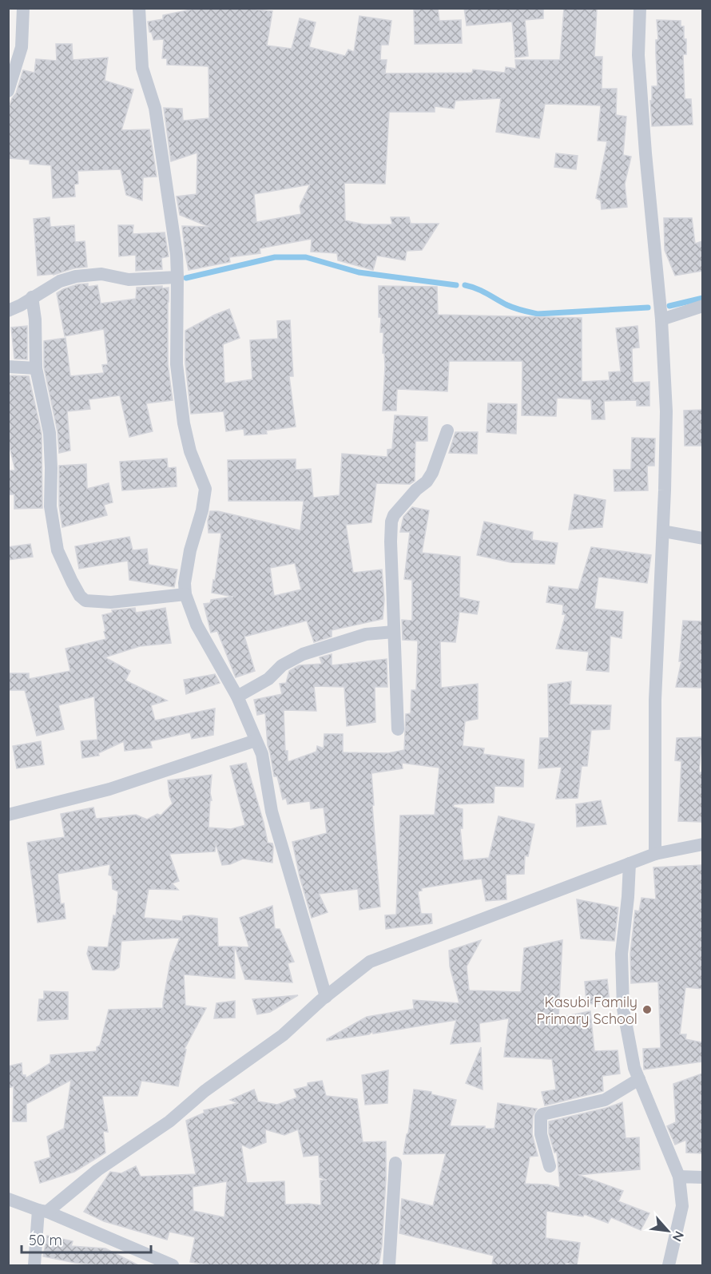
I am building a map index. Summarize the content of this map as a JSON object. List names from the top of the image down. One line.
{"places":["Kasubi Family Primary School"],"scale_bar":"50 m","north":"bottom right"}
